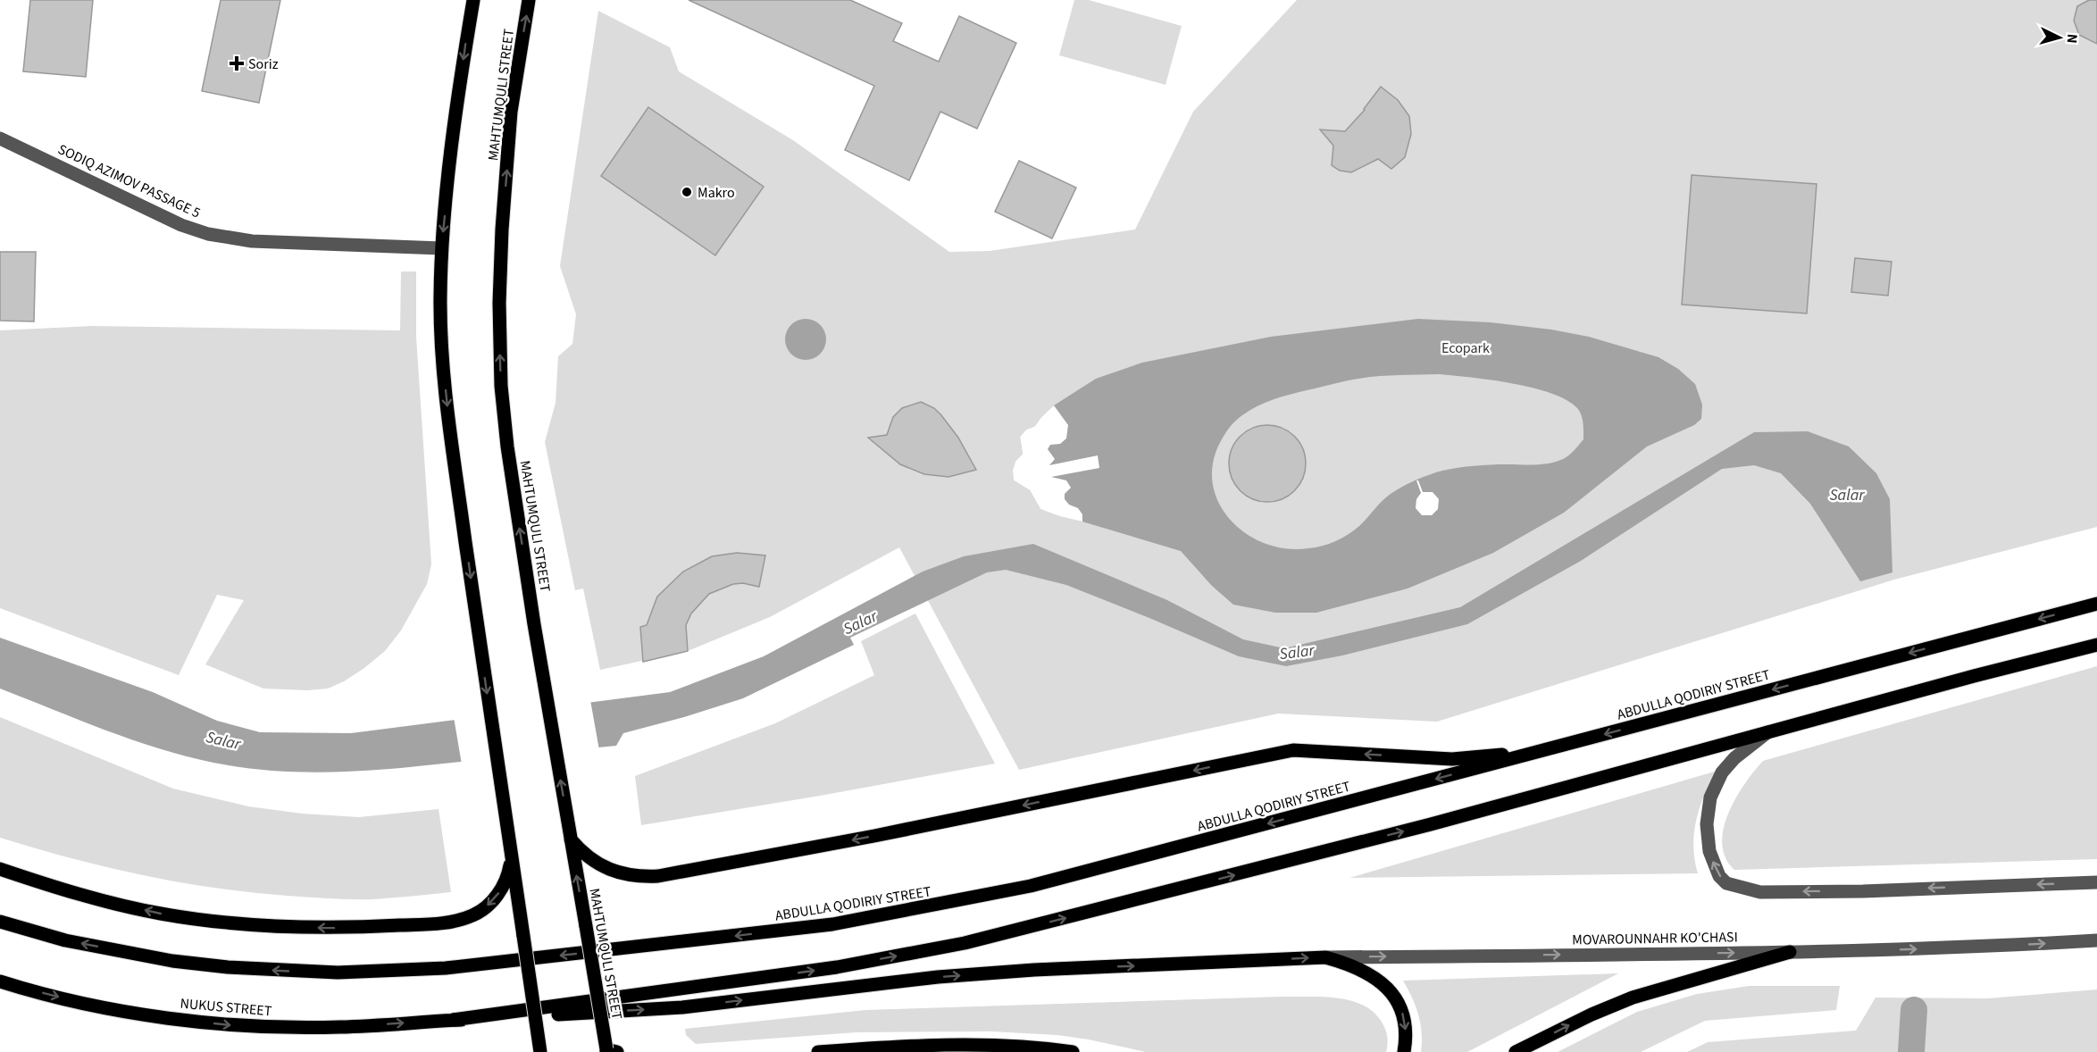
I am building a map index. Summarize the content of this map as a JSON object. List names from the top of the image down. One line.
{"streets":{"main road":["MAHTUMQULI STREET","ABDULLA QODIRIY STREET","NUKUS STREET"],"street":["SODIQ AZIMOV PASSAGE 5","MOVAROUNNAHR KO'CHASI"]},"one_way":["MOVAROUNNAHR KO'CHASI"],"water":["Salar"],"parks":["Ecopark"],"places":{"health":["Soriz"],"other":["Makro"]},"north":"right"}
